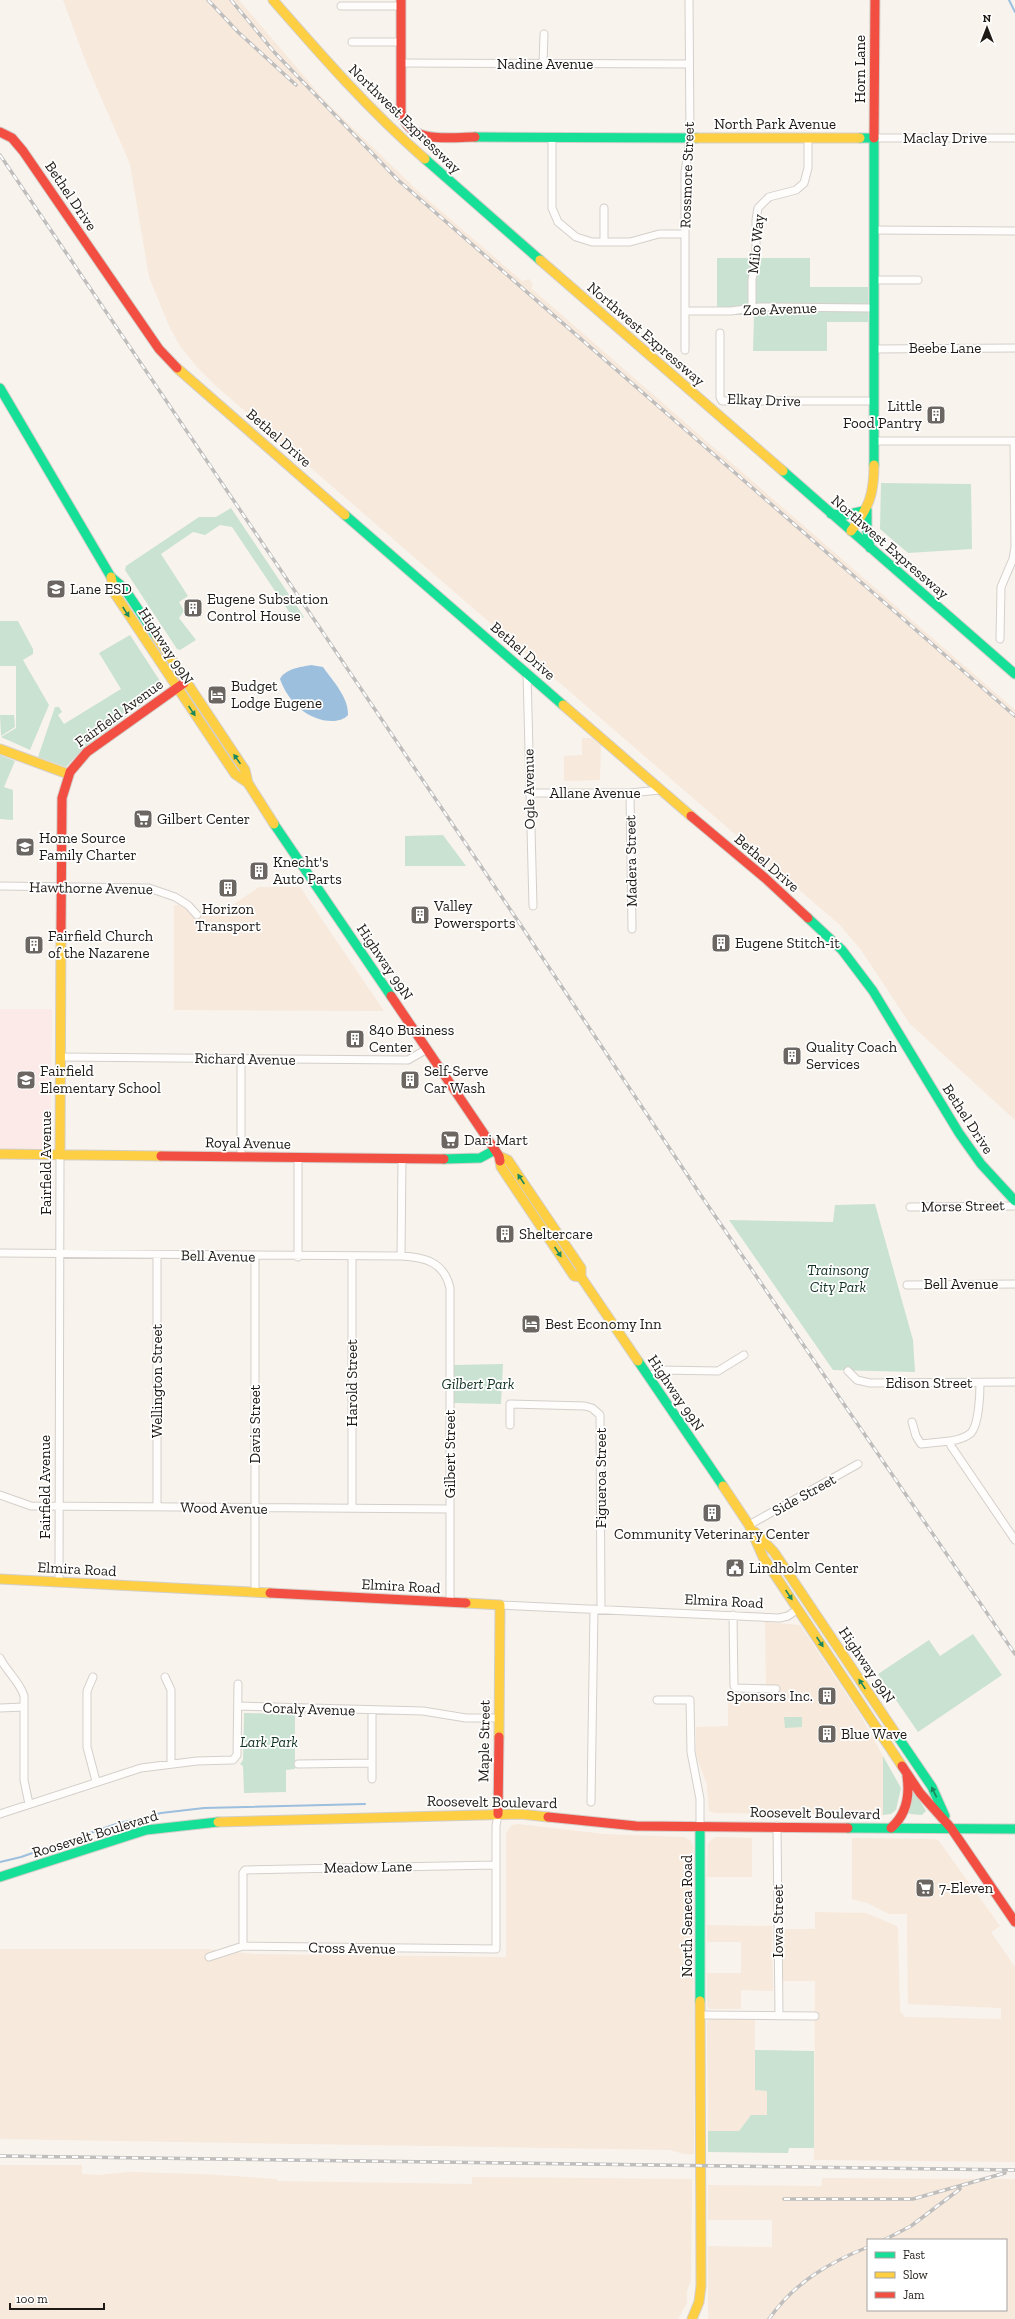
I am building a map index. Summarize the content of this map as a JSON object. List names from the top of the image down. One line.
{"streets":{"main road":["Horn Lane","Northwest Expressway","North Park Avenue","Bethel Drive","Highway 99N","Fairfield Avenue","Royal Avenue","Elmira Road","Maple Street","Roosevelt Boulevard","North Seneca Road"],"street":["Nadine Avenue","Maclay Drive","Rossmore Street","Milo Way","Zoe Avenue","Beebe Lane","Elkay Drive","Ogle Avenue","Allane Avenue","Madera Street","Hawthorne Avenue","Richard Avenue","Morse Street","Bell Avenue","Wellington Street","Harold Street","Edison Street","Davis Street","Gilbert Street","Figueroa Street","Side Street","Wood Avenue","Coraly Avenue","Meadow Lane","Iowa Street","Cross Avenue"]},"crossings":[["Nadine Avenue","North Park Avenue"],["Nadine Avenue","Rossmore Street"],["Horn Lane","North Park Avenue"],["Horn Lane","Maclay Drive"],["North Park Avenue","Maclay Drive"],["North Park Avenue","Rossmore Street"],["North Park Avenue","Milo Way"],["Rossmore Street","Zoe Avenue"],["Bethel Drive","Ogle Avenue"],["Bethel Drive","Allane Avenue"],["Milo Way","Zoe Avenue"],["Highway 99N","Fairfield Avenue"],["Highway 99N","Richard Avenue"],["Highway 99N","Royal Avenue"],["Highway 99N","Side Street"],["Highway 99N","Elmira Road"],["Highway 99N","Roosevelt Boulevard"],["Fairfield Avenue","Hawthorne Avenue"],["Fairfield Avenue","Richard Avenue"],["Fairfield Avenue","Royal Avenue"],["Fairfield Avenue","Bell Avenue"],["Fairfield Avenue","Wood Avenue"],["Fairfield Avenue","Elmira Road"],["Ogle Avenue","Allane Avenue"],["Allane Avenue","Madera Street"],["Bell Avenue","Wellington Street"],["Bell Avenue","Harold Street"],["Bell Avenue","Davis Street"],["Bell Avenue","Gilbert Street"],["Wellington Street","Wood Avenue"],["Harold Street","Wood Avenue"],["Davis Street","Wood Avenue"],["Davis Street","Elmira Road"],["Gilbert Street","Wood Avenue"],["Gilbert Street","Elmira Road"],["Figueroa Street","Elmira Road"],["Elmira Road","Maple Street"],["Coraly Avenue","Maple Street"],["Maple Street","Roosevelt Boulevard"],["Maple Street","Meadow Lane"],["Maple Street","Cross Avenue"],["Roosevelt Boulevard","North Seneca Road"],["Roosevelt Boulevard","Iowa Street"],["Meadow Lane","Cross Avenue"]],"parks":["Trainsong City Park","Gilbert Park","Lark Park"],"places":{"building":["Little Food Pantry","Eugene Substation Control House","Knecht's Auto Parts","Horizon Transport","Valley Powersports","Eugene Stitch-it","Fairfield Church of the Nazarene","840 Business Center","Quality Coach Services","Self-Serve Car Wash","Sheltercare","Community Veterinary Center","Sponsors Inc.","Blue Wave"],"school or university":["Lane ESD","Home Source Family Charter","Fairfield Elementary School"],"hotel":["Budget Lodge Eugene","Best Economy Inn"],"supermarket":["Gilbert Center","Dari Mart","7-Eleven"],"public building":["Lindholm Center"]},"legend":["Fast","Slow","Jam"],"scale_bar":"100 m","north":"top"}
